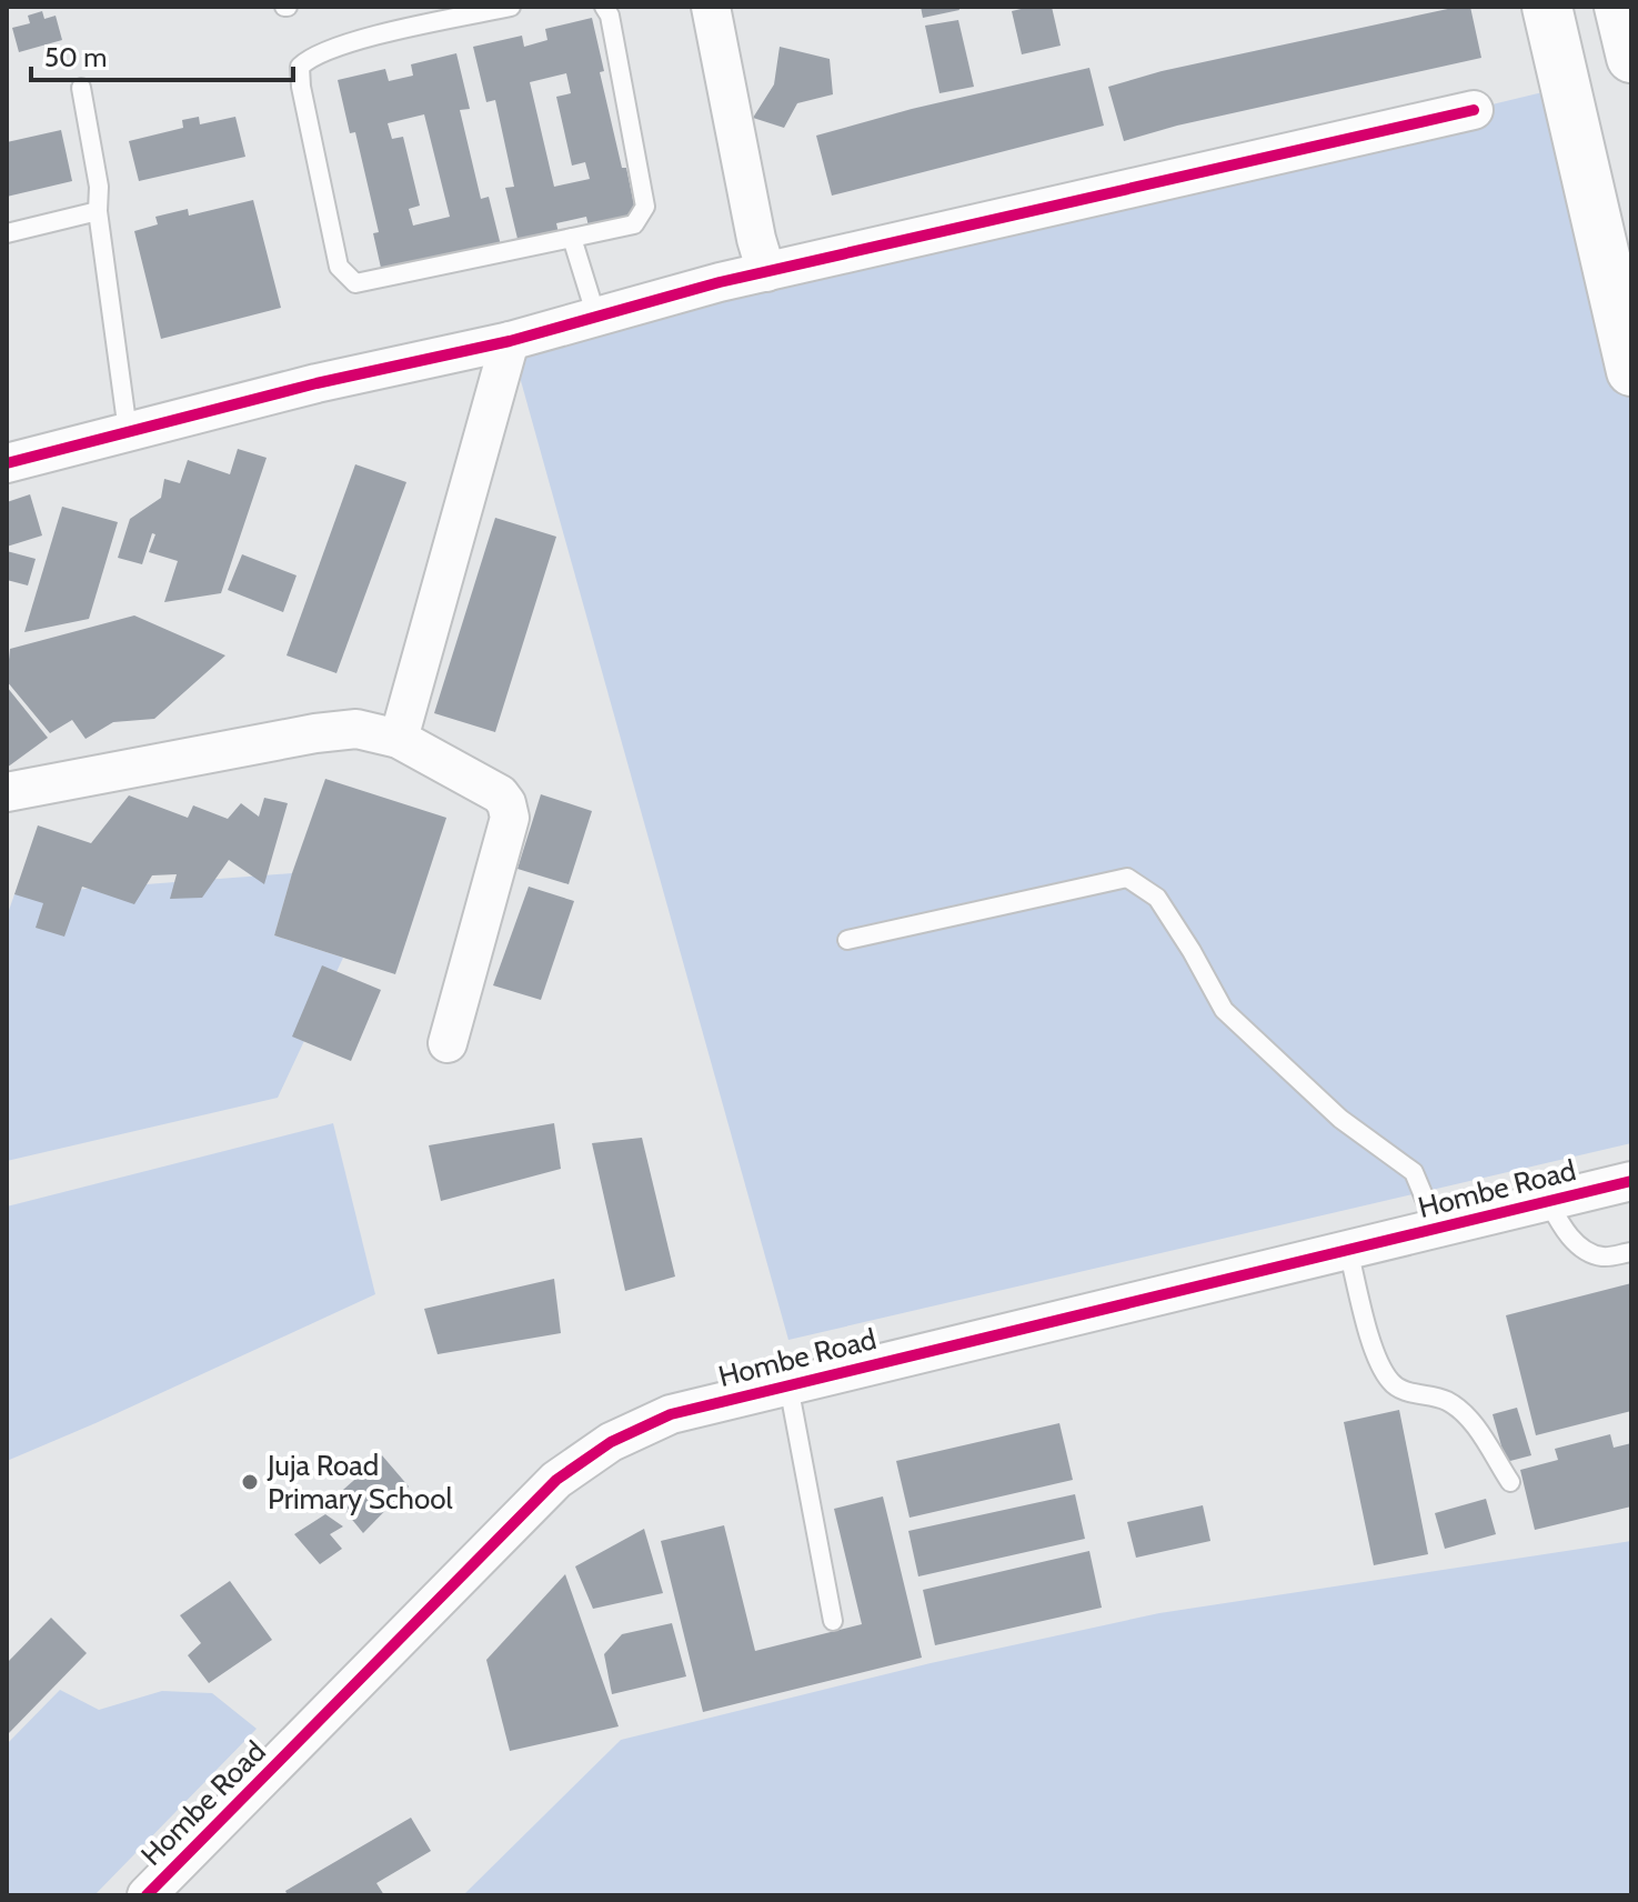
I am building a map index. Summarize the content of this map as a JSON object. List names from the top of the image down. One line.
{"streets":{"street":["Hombe Road"]},"places":["Juja Road Primary School"],"scale_bar":"50 m"}
